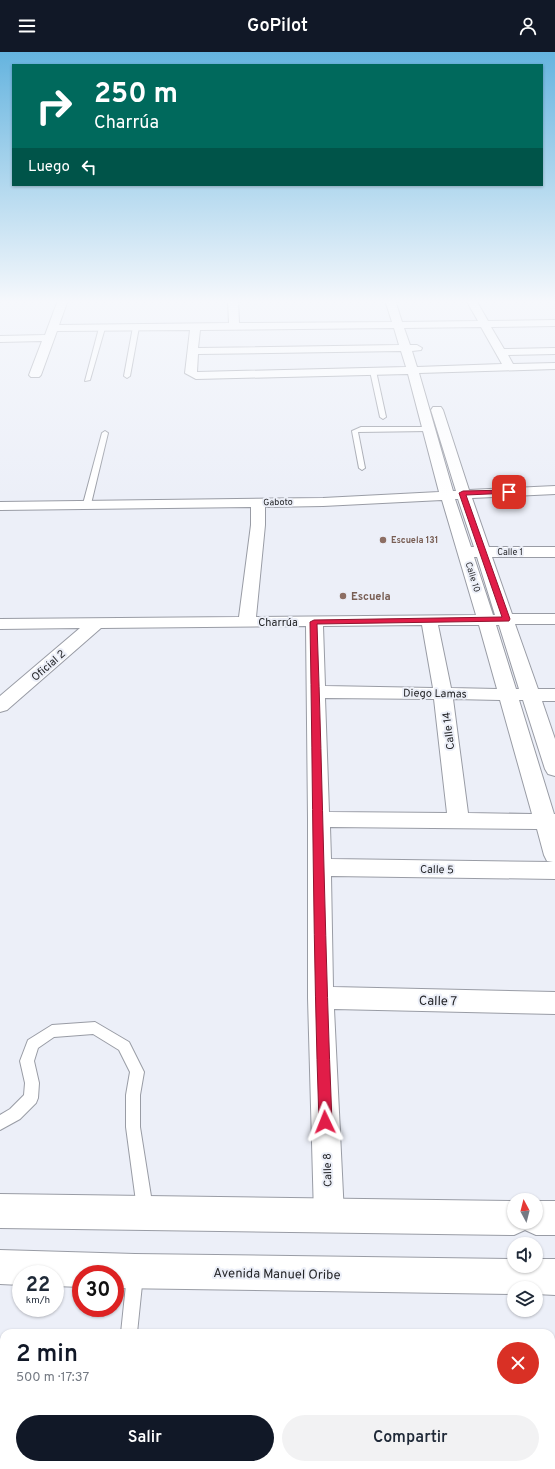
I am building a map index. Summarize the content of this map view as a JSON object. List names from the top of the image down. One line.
{"streets":{"street":["Gaboto","Calle 1","Calle 10","Charrúa","Oficial 2","Diego Lamas","Calle 14","Calle 5","Calle 7","Calle 8","Avenida Manuel Oribe"]},"crossings":[["Gaboto","Calle 10"],["Calle 1","Calle 10"],["Calle 10","Charrúa"],["Calle 10","Diego Lamas"],["Charrúa","Oficial 2"],["Charrúa","Calle 14"],["Charrúa","Calle 8"],["Diego Lamas","Calle 14"],["Diego Lamas","Calle 8"],["Calle 5","Calle 8"],["Calle 7","Calle 8"]],"places":["Escuela 131","Escuela"],"north":"top","page":{"header":"GoPilot","turn":["250 m","Charrúa"],"then":"Luego","speed":"22 km/h","limit":"30","heading":["2 min","500 m · 17:37"],"buttons":["Salir","Compartir"]}}
